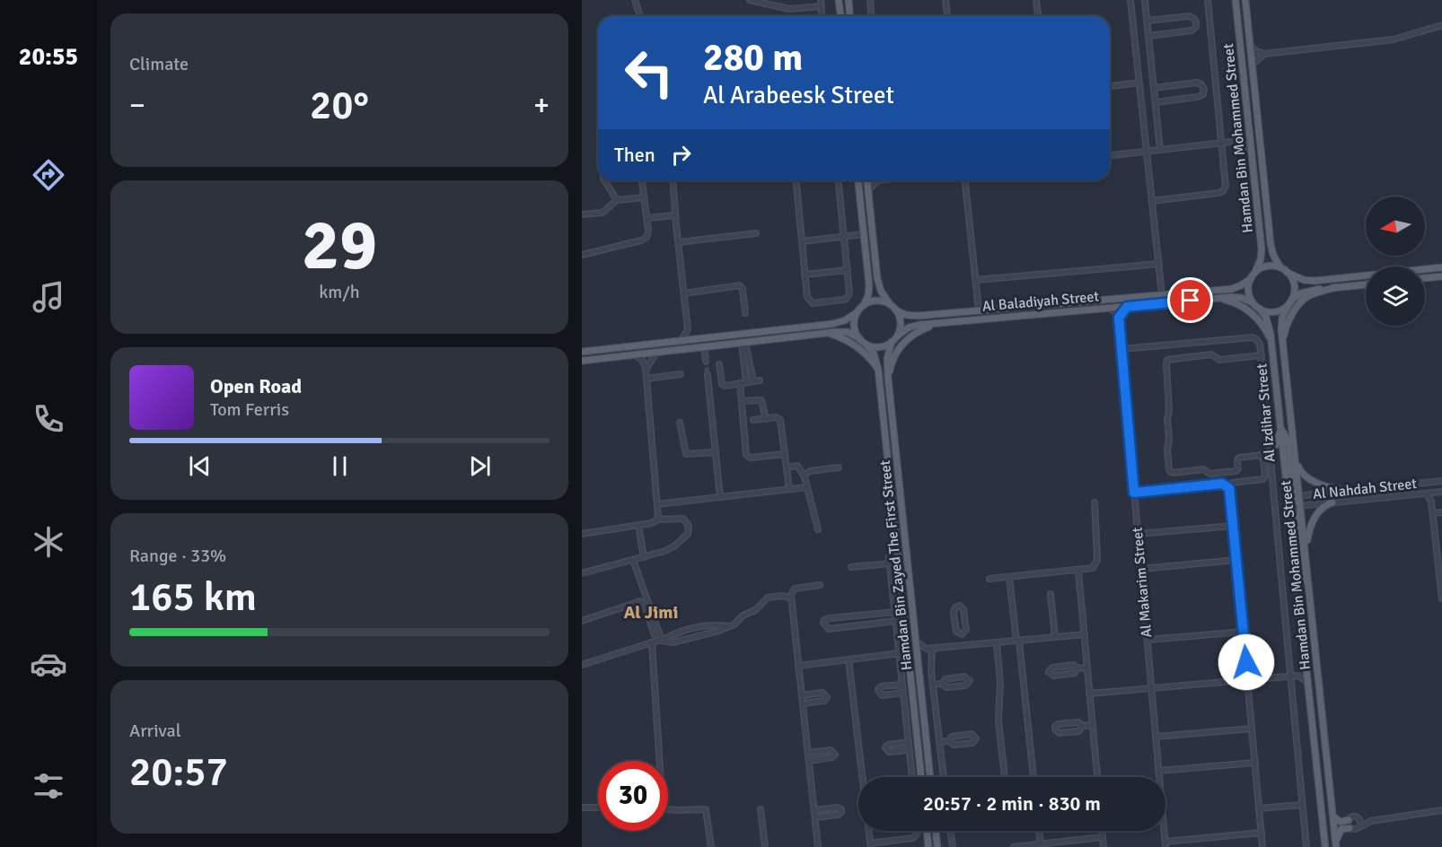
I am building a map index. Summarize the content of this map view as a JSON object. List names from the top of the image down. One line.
{"streets":{"main road":["Hamdan Bin Mohammed Street","Al Baladiyah Street","Hamdan Bin Zayed The First Street"],"street":["Al Izdihar Street","Al Nahdah Street","Al Makarim Street"]},"crossings":[["Hamdan Bin Mohammed Street","Al Baladiyah Street"],["Hamdan Bin Mohammed Street","Al Nahdah Street"],["Al Baladiyah Street","Hamdan Bin Zayed The First Street"],["Al Izdihar Street","Al Makarim Street"]],"districts":["Al Jimi"],"north":"left","page":{"tabs":"20:55","tile":["Climate",["29","km/h"],["Range · 33%","165 km"],["Arrival","20:57"]],"turn":["280 m","Al Arabeesk Street"],"heat":["−","20°","+"],"then":"Then","song":["Open Road","Tom Ferris"],"limit":"30","trip":"20:57 · 2 min · 830 m"}}
